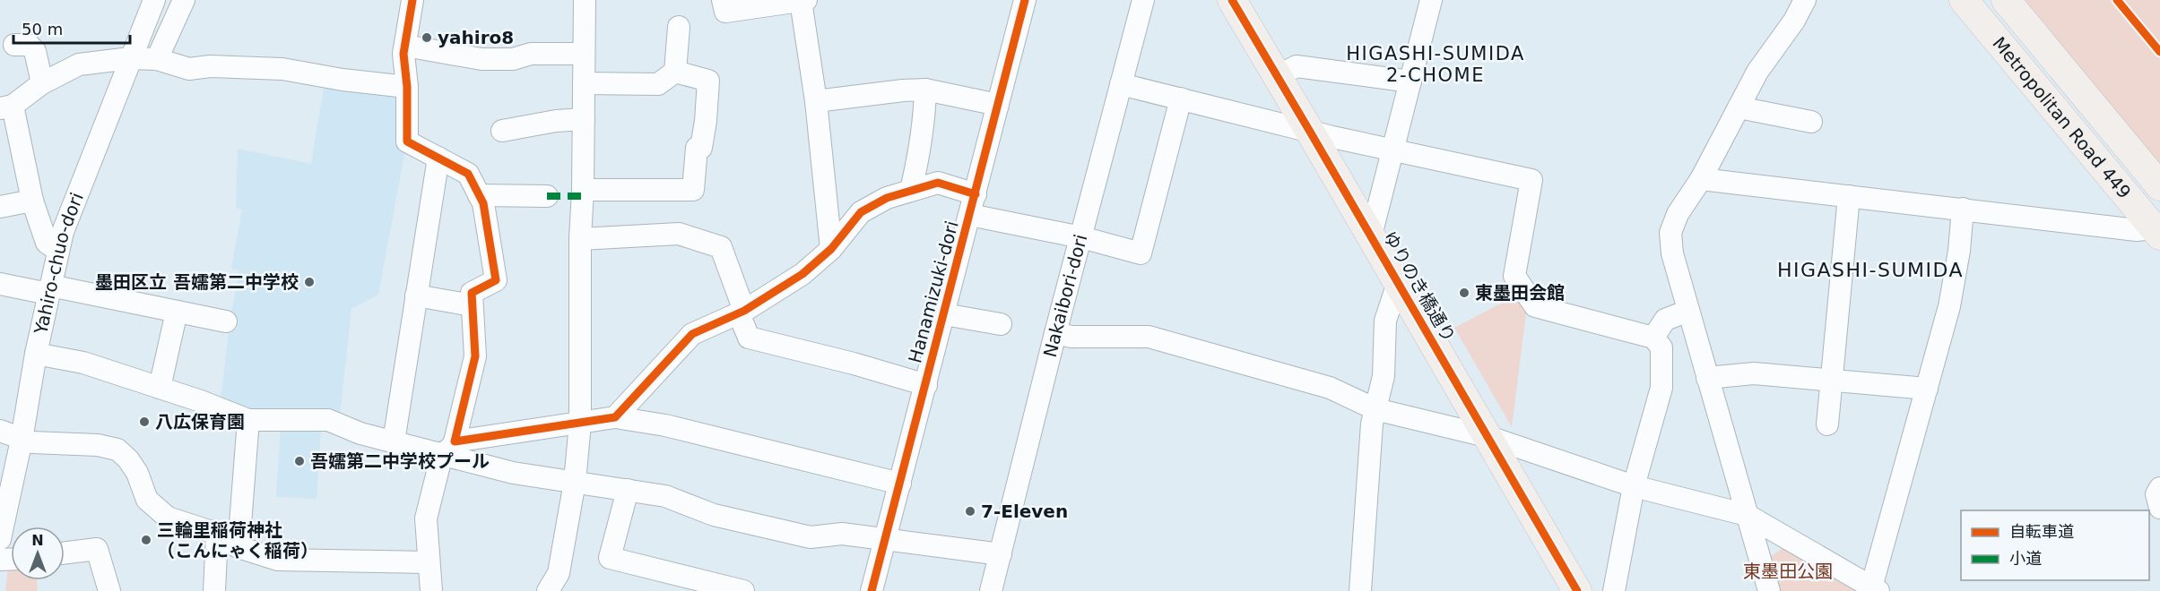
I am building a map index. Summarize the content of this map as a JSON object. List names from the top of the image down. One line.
{"streets":{"main road":["Metropolitan Road 449","ゆりのき橋通り"],"street":["Yahiro-chuo-dori","Hanamizuki-dori","Nakaibori-dori"]},"districts":["HIGASHI-SUMIDA 2-CHOME","HIGASHI-SUMIDA"],"parks":["東墨田公園"],"places":["yahiro8","墨田区立 吾嬬第二中学校","東墨田会館","八広保育園","吾嬬第二中学校プール","7-Eleven","三輪里稲荷神社 （こんにゃく稲荷）"],"legend":["自転車道","小道"],"scale_bar":"50 m","north":"top"}
